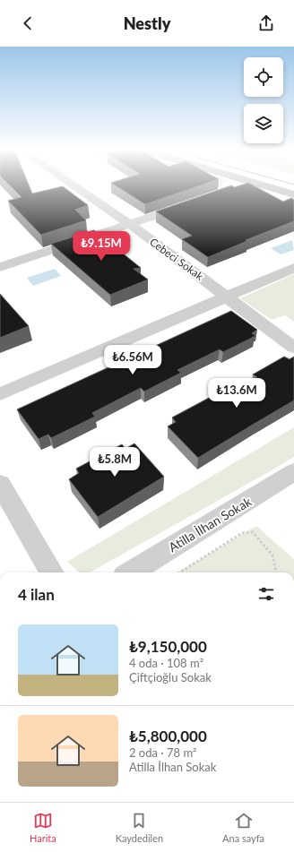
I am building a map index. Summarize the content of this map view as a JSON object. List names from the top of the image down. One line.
{"streets":{"street":["Cebeci Sokak","Atilla İlhan Sokak"]},"page":{"header":"Nestly","price":["₺9.15M","₺6.56M","₺13.6M","₺5.8M"],"heading":"4 ilan","list":[{"name":"₺9,150,000","note":"4 oda · 108 m² · Çiftçioğlu Sokak"},{"name":"₺5,800,000","note":"2 oda · 78 m² · Atilla İlhan Sokak"}],"tabs":["Harita","Kaydedilen","Ana sayfa"]}}
